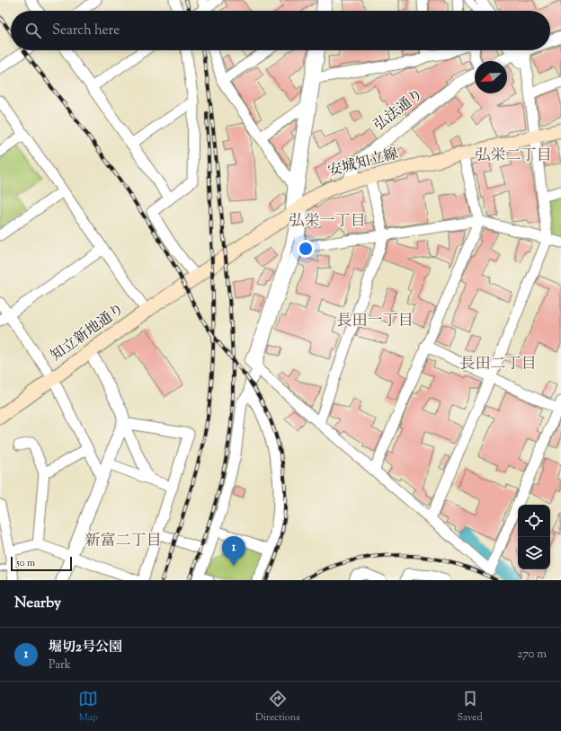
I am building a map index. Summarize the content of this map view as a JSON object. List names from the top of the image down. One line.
{"streets":{"main road":["安城知立線","知立新地通り"],"street":["弘法通り"]},"crossings":[["弘法通り","安城知立線"],["安城知立線","知立新地通り"]],"districts":["弘栄二丁目","弘栄一丁目","長田一丁目","長田二丁目","新富二丁目"],"scale_bar":"50 m","north":"bottom left","page":{"search":"Search here","pins":"1","scale":"50 m","heading":"Nearby","list":[{"mark":"1","name":"堀切2号公園","note":"Park","value":"270 m"}],"nav":["Map","Directions","Saved"]}}
